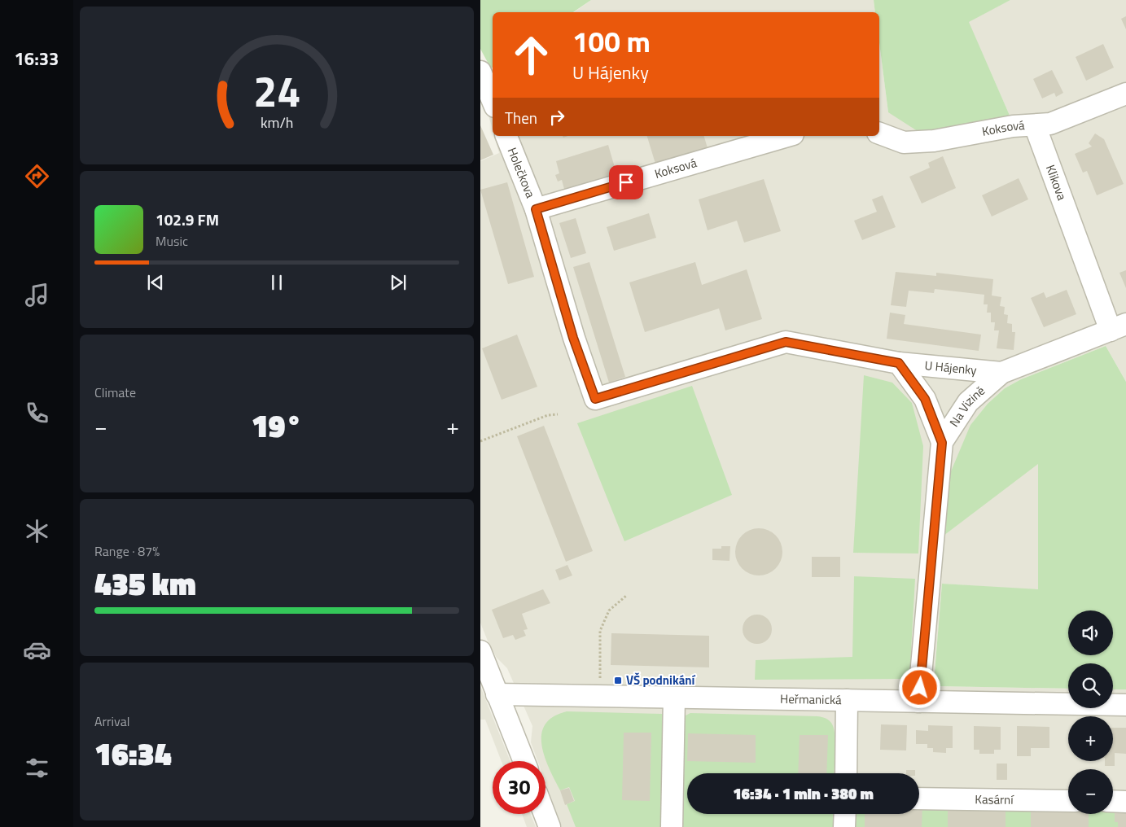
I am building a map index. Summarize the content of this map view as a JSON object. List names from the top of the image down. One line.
{"streets":{"street":["Koksová","Holečkova","Klikova","U Hájenky","Na Vizině","Heřmanická","Kasární"]},"crossings":[["Koksová","Holečkova"],["Koksová","Klikova"],["Holečkova","U Hájenky"],["Klikova","Na Vizině"],["U Hájenky","Na Vizině"],["Na Vizině","Heřmanická"]],"places":{"transit":["VŠ podnikání"]},"page":{"tabs":"16:33","turn":["100 m","U Hájenky"],"then":"Then","song":["102.9 FM","Music"],"tile":["Climate",["Range · 87%","435 km"],["Arrival","16:34"]],"heat":["−","19°","+"],"map_buttons":["+","−"],"limit":"30","trip":"16:34 · 1 min · 380 m","gauge":["24","km/h"]}}
